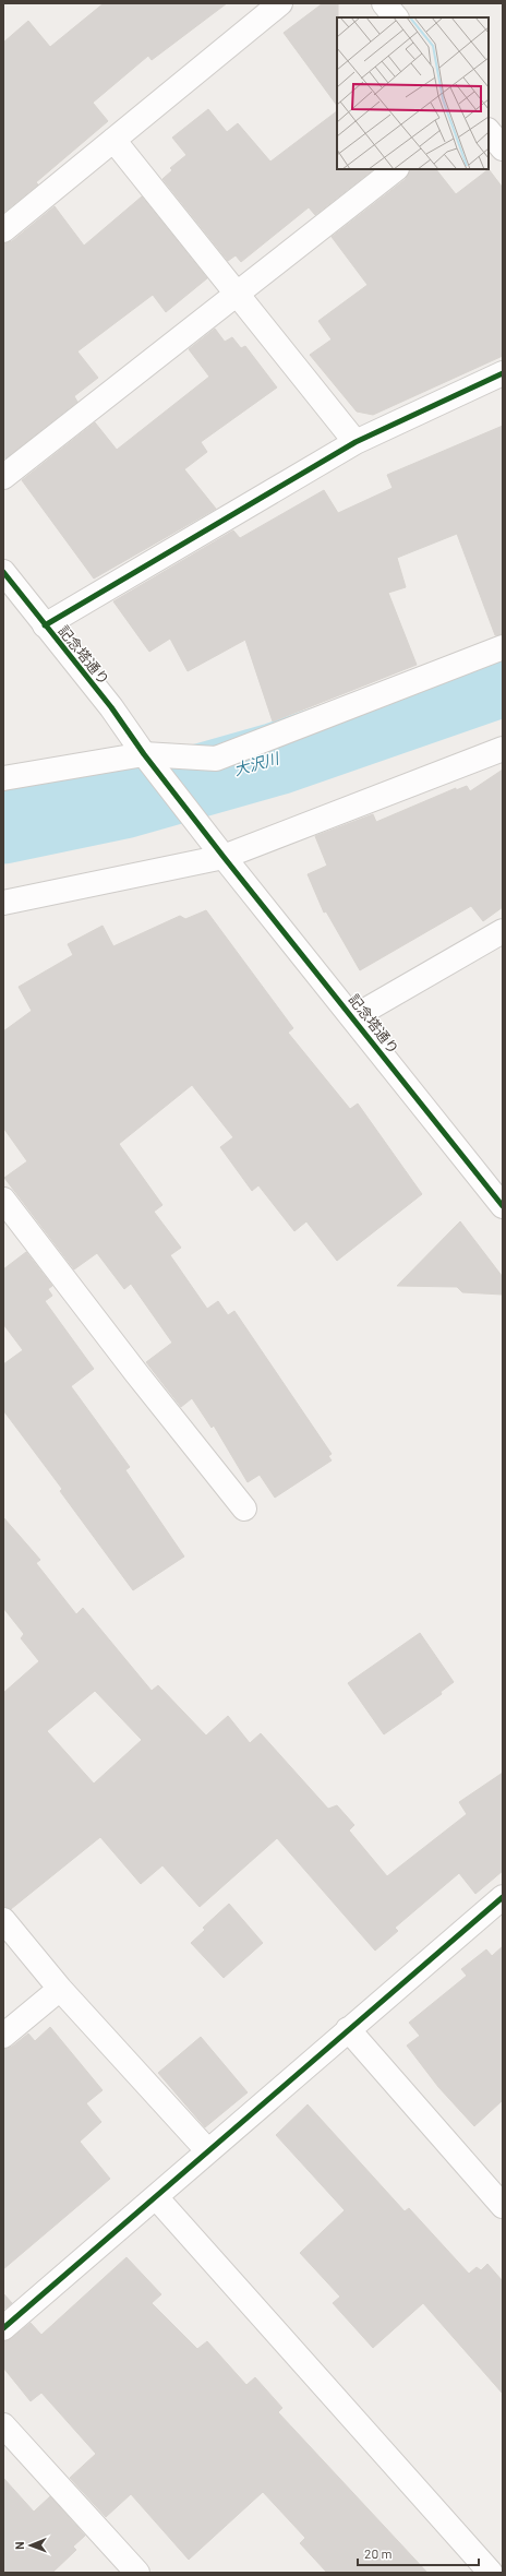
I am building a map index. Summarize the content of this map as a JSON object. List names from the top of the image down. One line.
{"streets":{"street":["記念塔通り"]},"water":["大沢川"],"scale_bar":"20 m","north":"left"}
